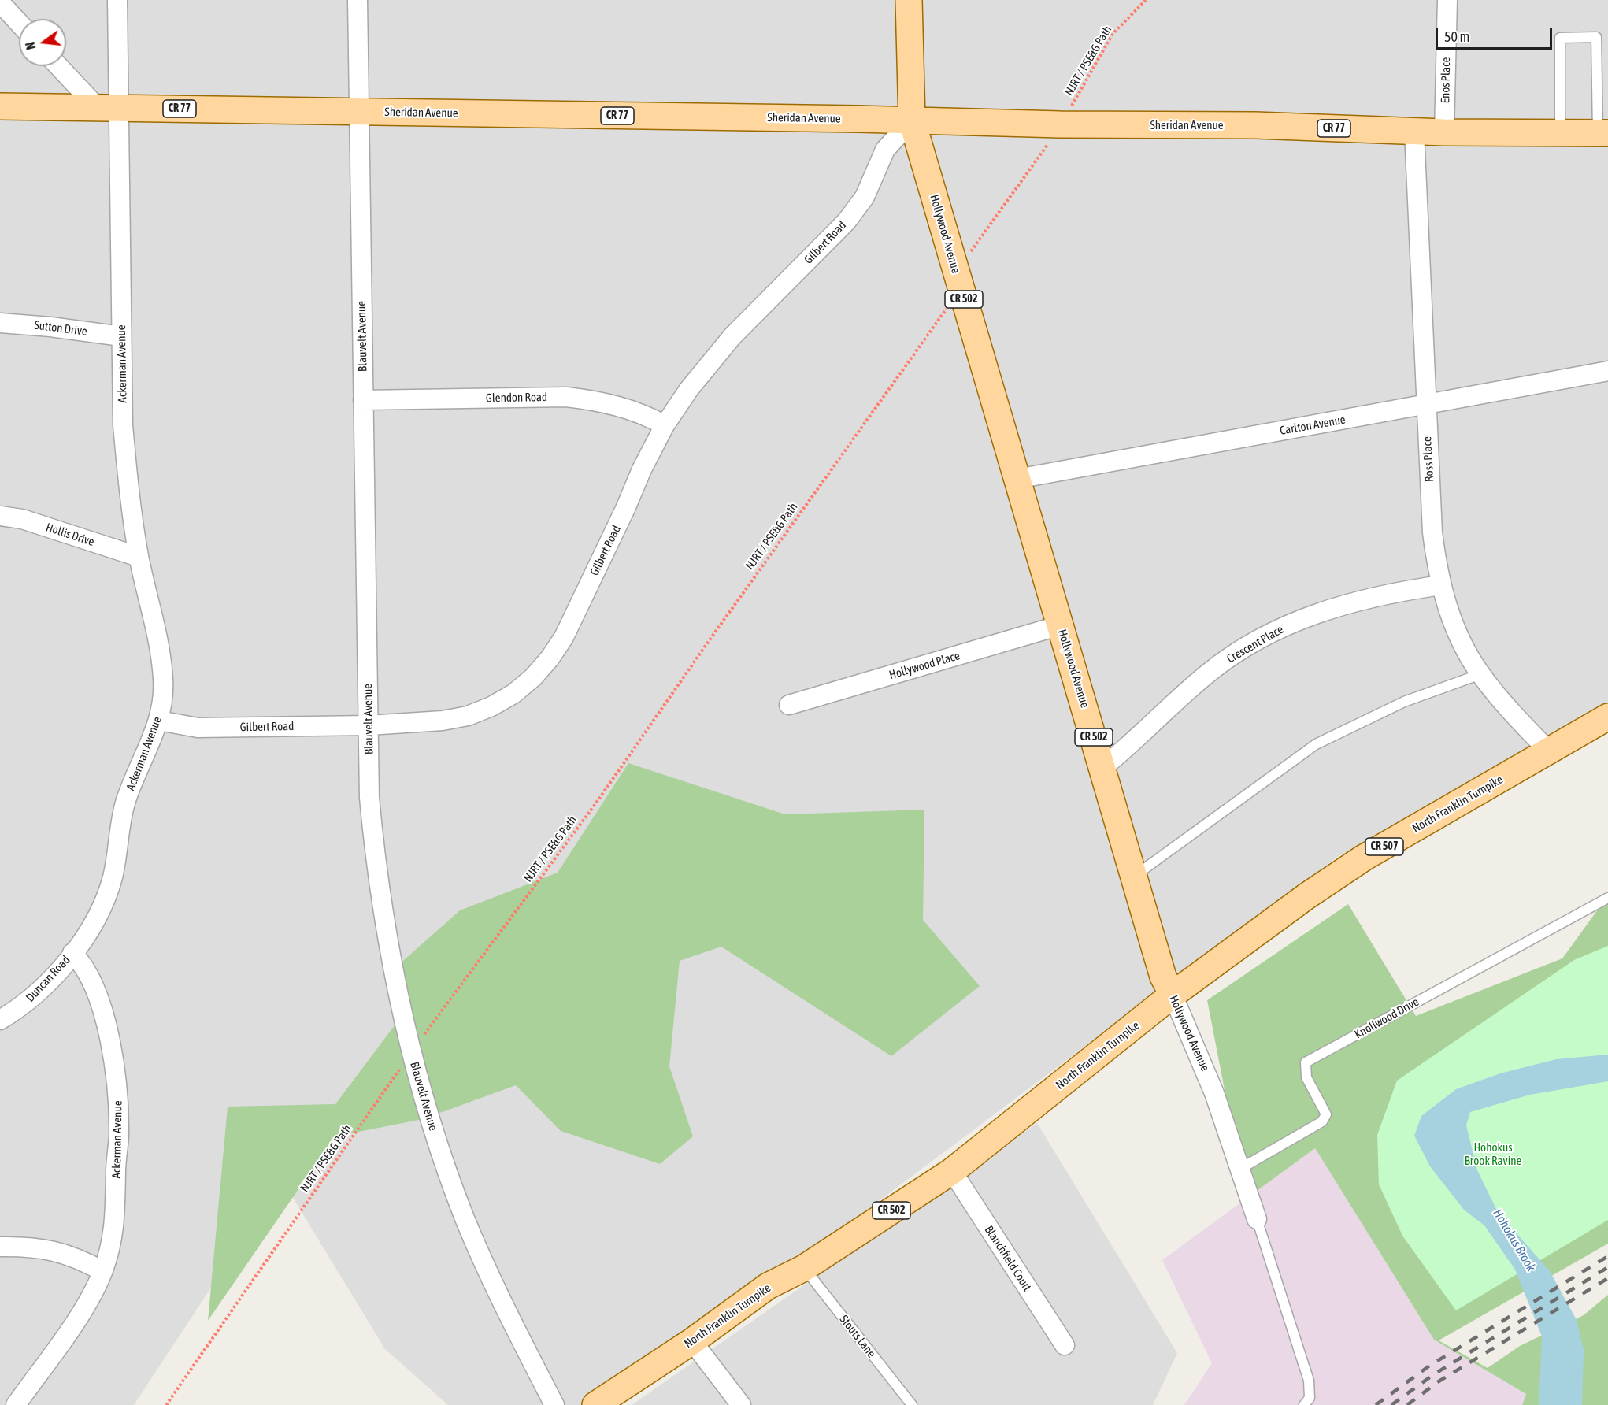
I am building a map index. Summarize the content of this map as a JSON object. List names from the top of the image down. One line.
{"streets":{"main road":["CR 77","Sheridan Avenue","Hollywood Avenue","CR 502","North Franklin Turnpike","CR 507"],"street":["Enos Place","Gilbert Road","Sutton Drive","Blauvelt Avenue","Ackerman Avenue","Glendon Road","Carlton Avenue","Ross Place","Hollis Drive","Crescent Place","Hollywood Place","Duncan Road","Blanchfield Court"],"lane":["Knollwood Drive","Stouts Lane"],"path":["NJRT / PSE&G Path"]},"crossings":[["NJRT / PSE&G Path","Blauvelt Avenue"],["Enos Place","Sheridan Avenue"],["Sheridan Avenue","Hollywood Avenue"],["Sheridan Avenue","Gilbert Road"],["Sheridan Avenue","Blauvelt Avenue"],["Sheridan Avenue","Ackerman Avenue"],["Sheridan Avenue","Ross Place"],["Hollywood Avenue","Gilbert Road"],["Hollywood Avenue","Carlton Avenue"],["Hollywood Avenue","Crescent Place"],["Hollywood Avenue","Hollywood Place"],["Hollywood Avenue","North Franklin Turnpike"],["Hollywood Avenue","Knollwood Drive"],["Gilbert Road","Blauvelt Avenue"],["Gilbert Road","Ackerman Avenue"],["Gilbert Road","Glendon Road"],["Sutton Drive","Ackerman Avenue"],["Blauvelt Avenue","Glendon Road"],["Ackerman Avenue","Hollis Drive"],["Ackerman Avenue","Duncan Road"],["Carlton Avenue","Ross Place"],["Ross Place","Crescent Place"],["Ross Place","North Franklin Turnpike"],["North Franklin Turnpike","Blanchfield Court"],["North Franklin Turnpike","Stouts Lane"]],"water":["Hohokus Brook"],"parks":["Hohokus Brook Ravine"],"scale_bar":"50 m","north":"left"}
